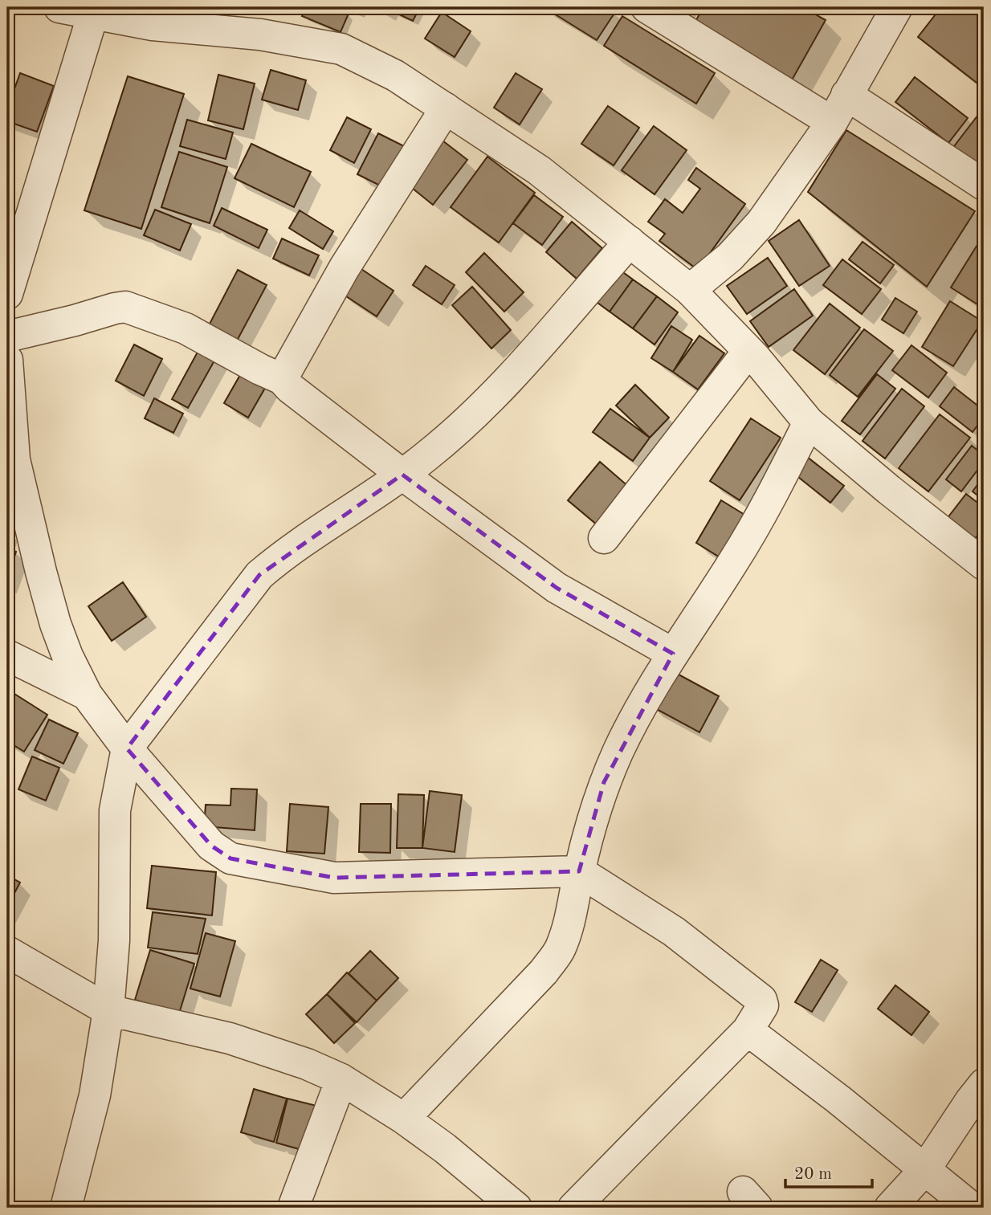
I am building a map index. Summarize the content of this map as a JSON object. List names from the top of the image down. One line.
{"scale_bar":"20 m"}
